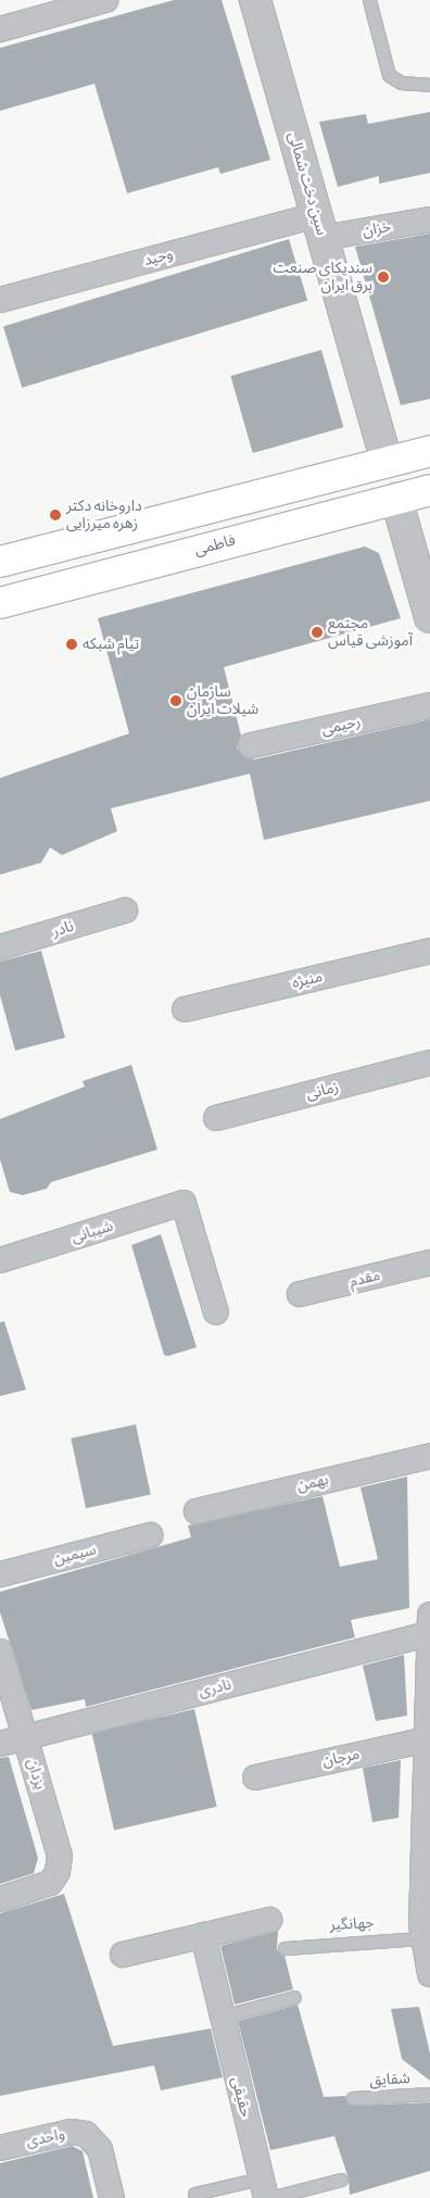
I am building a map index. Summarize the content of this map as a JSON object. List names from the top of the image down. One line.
{"streets":{"main road":["فاطمی"],"street":["سین دخت شمالی","خزان","وحید","رحیمی","نادر","منیژه","زمانی","شیبانی","مقدم","بهمن","سیمین","نادری","مرجان","یزدان","حقیقی","واحدی"],"lane":["جهانگیر","شقایق"]},"crossings":[["سین دخت شمالی","خزان"],["سین دخت شمالی","وحید"],["خزان","وحید"],["نادری","یزدان"]],"places":["سندیکای صنعت برق ایران","داروخانه دکتر زهره میرزایی","مجتمع آموزشی قیاس","تیام شبکه","سازمان شیلات ایران"]}
